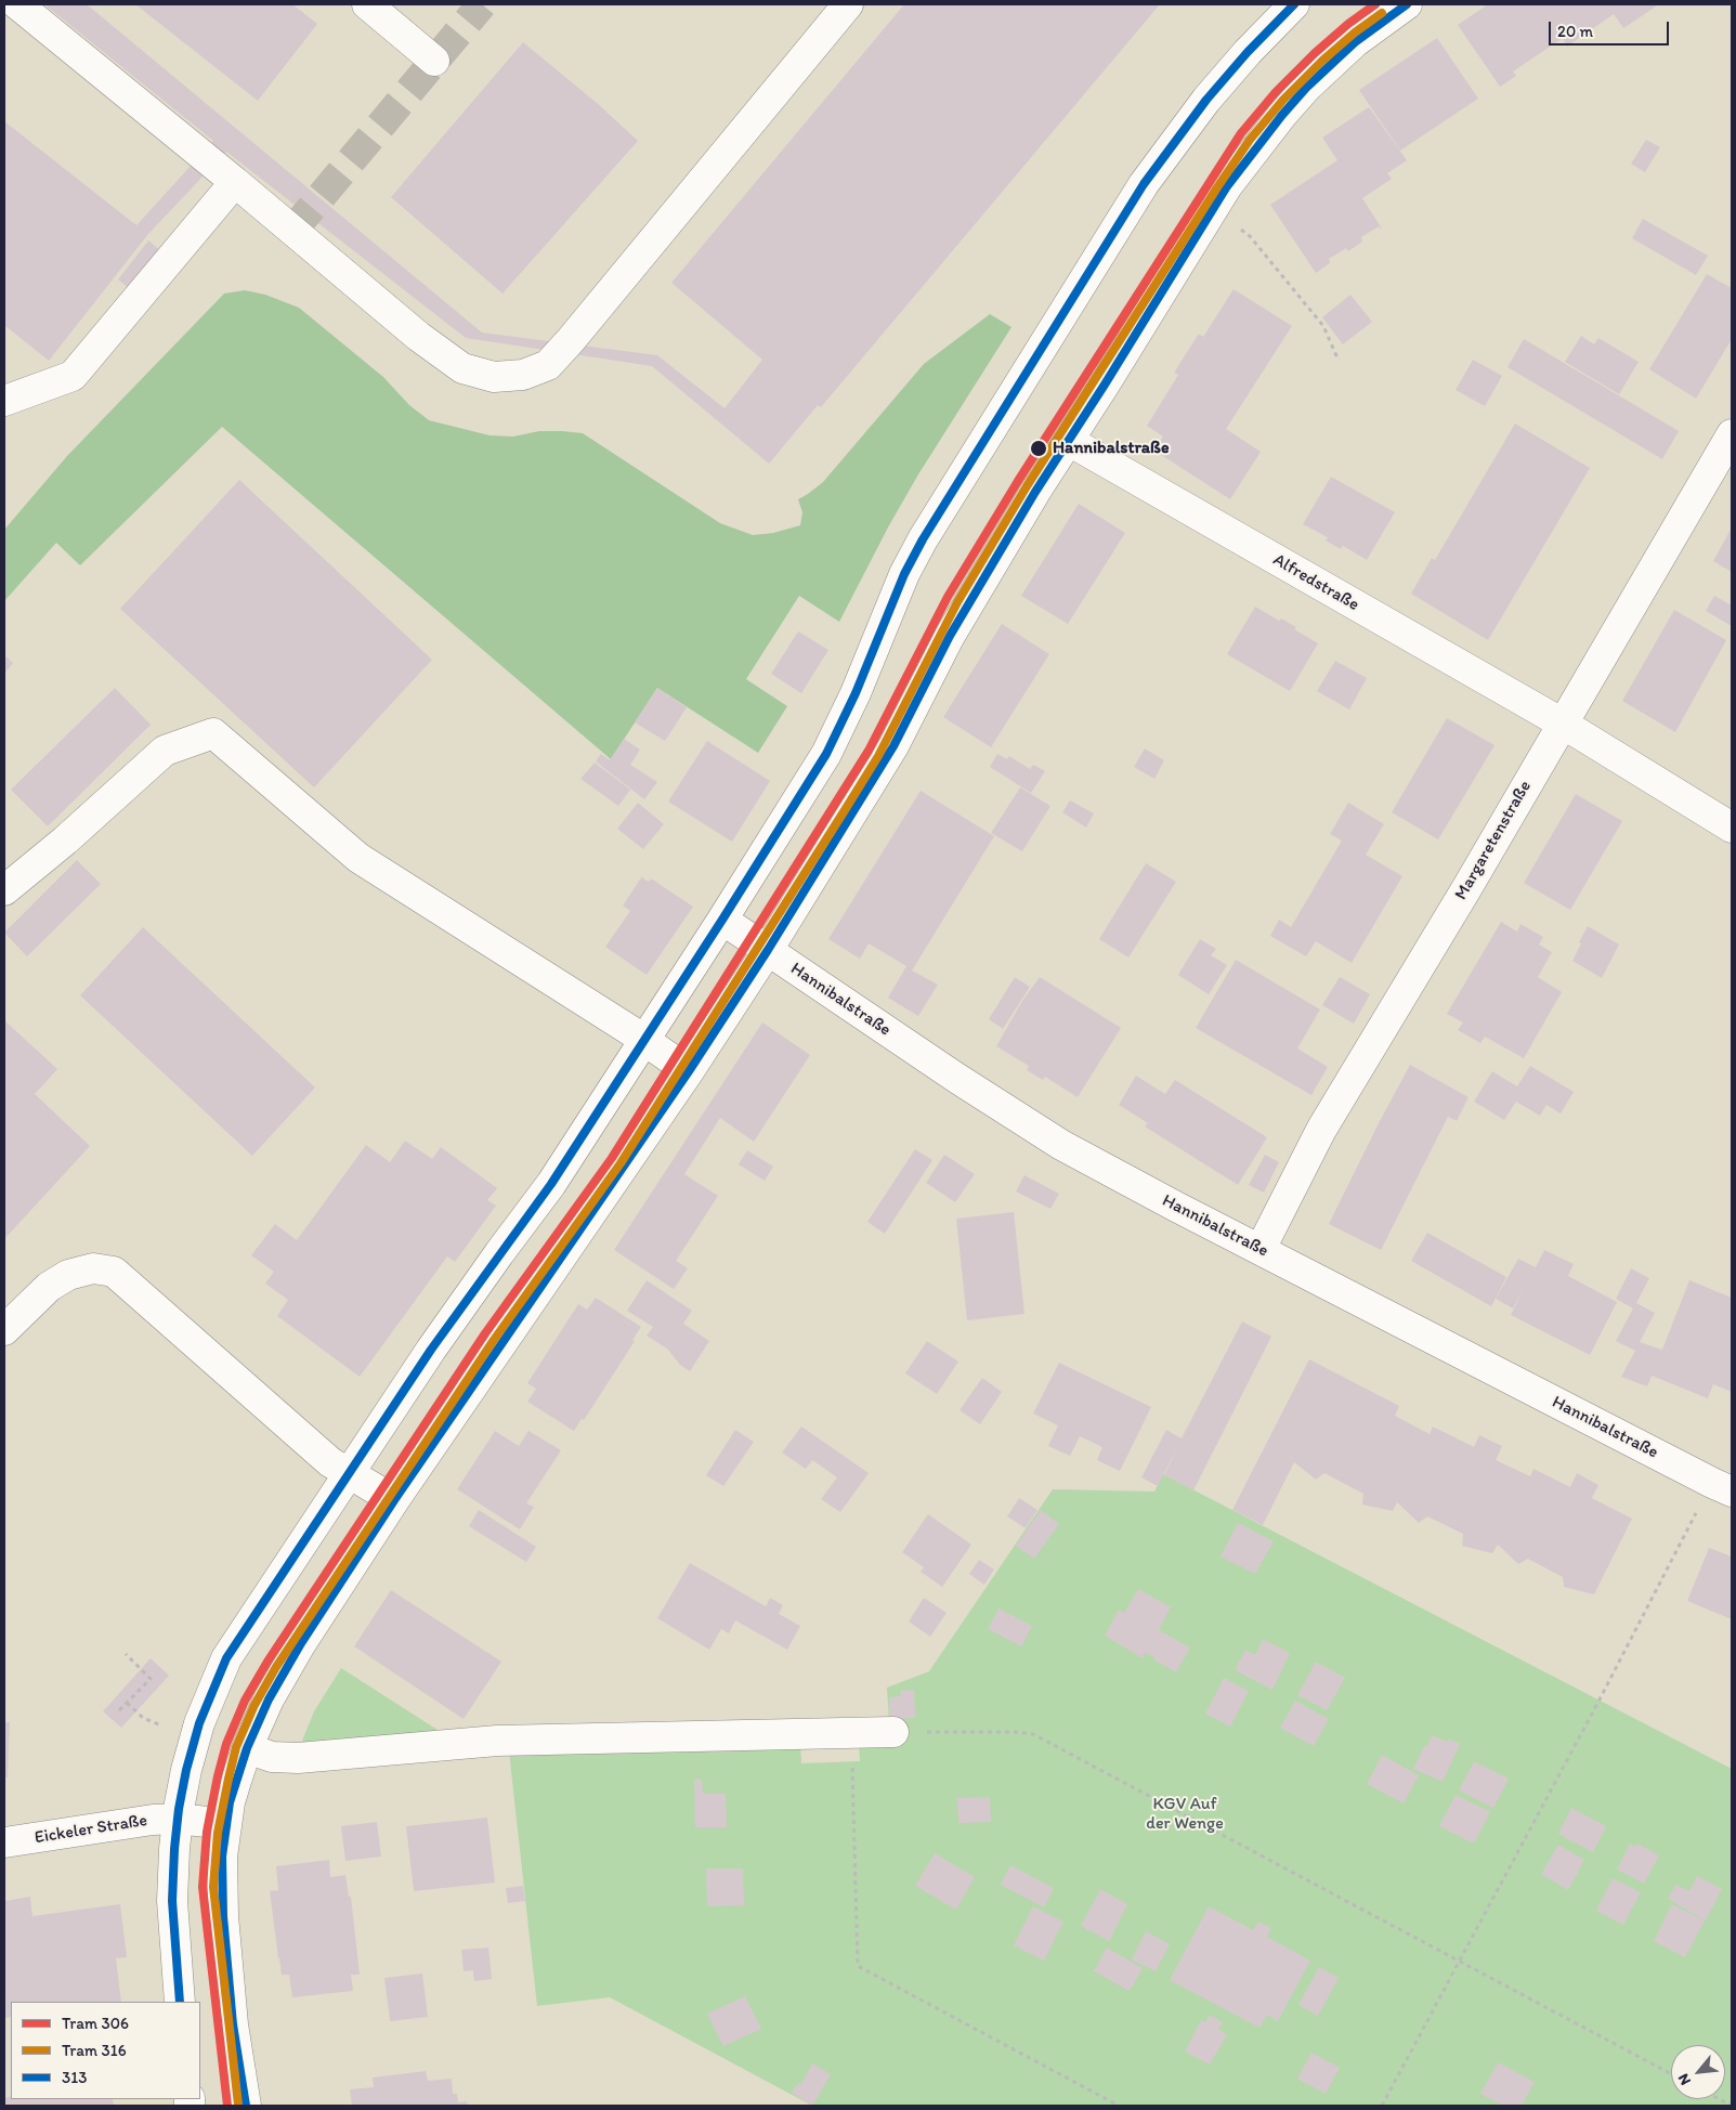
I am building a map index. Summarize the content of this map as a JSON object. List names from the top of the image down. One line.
{"streets":{"street":["Alfredstraße","Margaretenstraße","Hannibalstraße","Eickeler Straße"]},"crossings":[["Alfredstraße","Margaretenstraße"],["Margaretenstraße","Hannibalstraße"]],"parks":["KGV Auf der Wenge"],"places":["Hannibalstraße"],"lines":["tram line 306","transit line 313","tram line 316"],"legend":["Tram 306","Tram 316","313"],"scale_bar":"20 m","north":"bottom left"}
